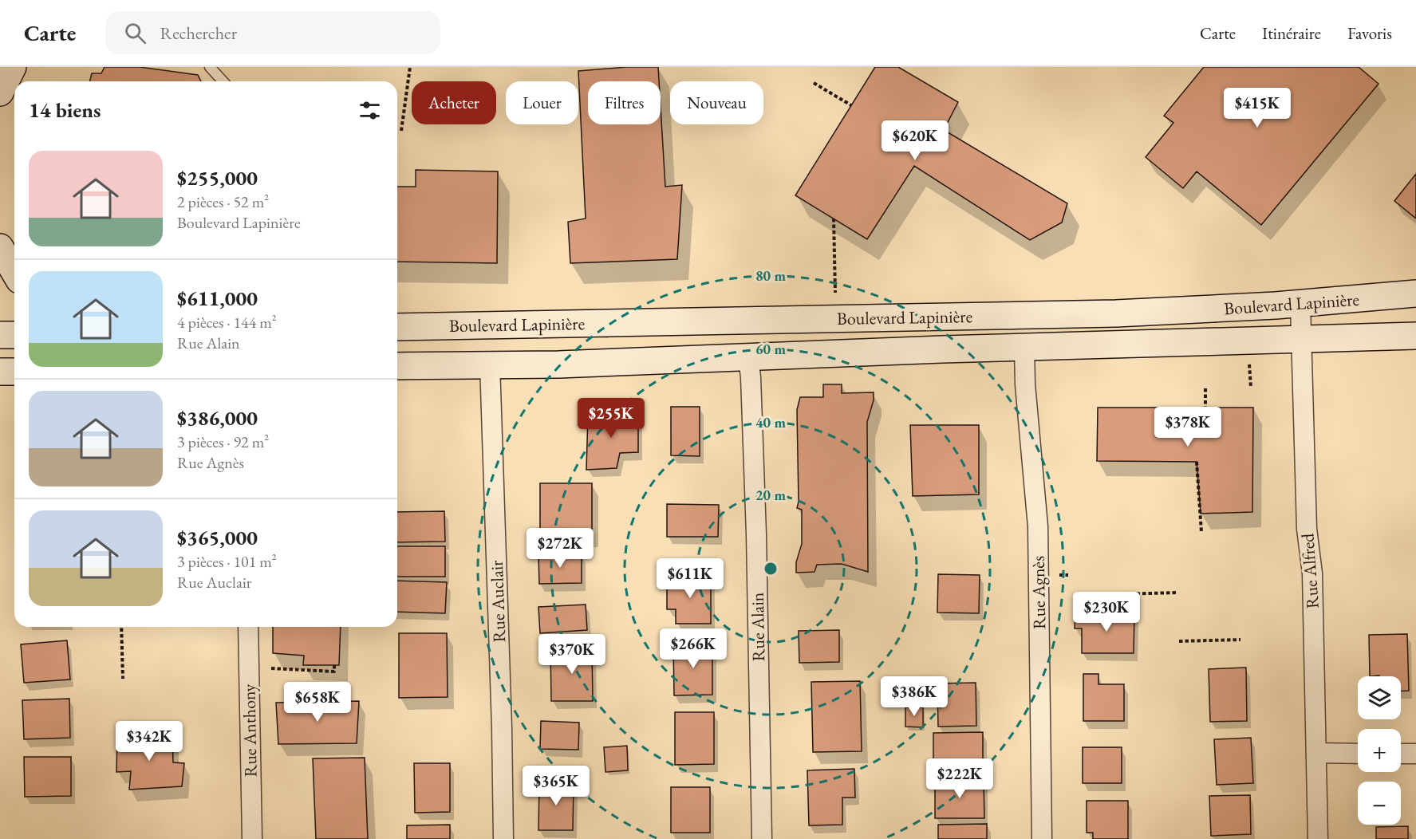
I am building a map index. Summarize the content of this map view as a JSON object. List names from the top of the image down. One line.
{"streets":{"main road":["Boulevard Lapinière"],"street":["Rue Alfred","Rue Agnès","Rue Auclair","Rue Alain","Rue Anthony"]},"crossings":[["Boulevard Lapinière","Rue Alfred"],["Boulevard Lapinière","Rue Agnès"],["Boulevard Lapinière","Rue Auclair"],["Boulevard Lapinière","Rue Alain"]],"page":{"header":"Carte","search":"Rechercher","nav":["Carte","Itinéraire","Favoris"],"chip":["Acheter","Louer","Filtres","Nouveau"],"heading":"14 biens","price":["$415K","$620K","$255K","$378K","$272K","$611K","$230K","$266K","$370K","$386K","$658K","$342K","$222K","$365K"],"list":[{"name":"$255,000","note":"2 pièces · 52 m² · Boulevard Lapinière"},{"name":"$611,000","note":"4 pièces · 144 m² · Rue Alain"},{"name":"$386,000","note":"3 pièces · 92 m² · Rue Agnès"},{"name":"$365,000","note":"3 pièces · 101 m² · Rue Auclair"}],"map_buttons":["+","−"]},"rings":["80 m","60 m","40 m","20 m"]}
